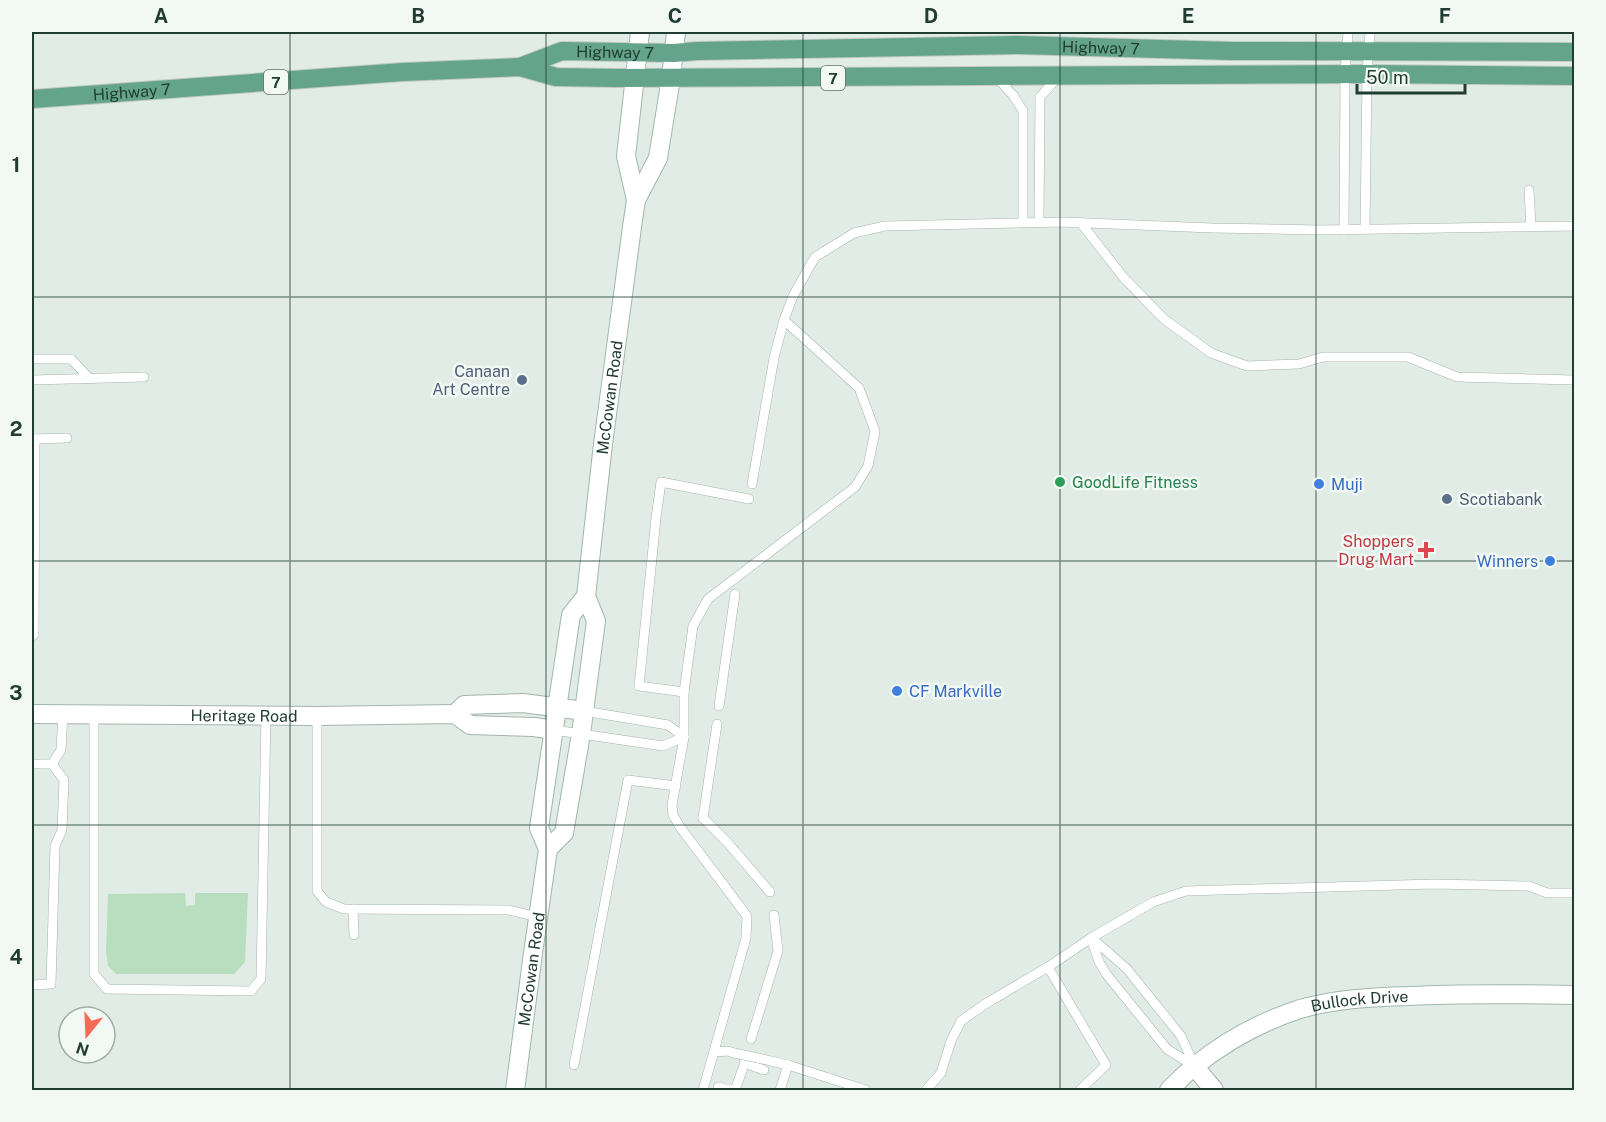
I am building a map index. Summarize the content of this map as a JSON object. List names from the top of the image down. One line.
{"streets":{"main road":["Highway 7","7","McCowan Road","Heritage Road","Bullock Drive"]},"crossings":[["Highway 7","McCowan Road"],["McCowan Road","Heritage Road"]],"places":{"other":["Canaan Art Centre","GoodLife Fitness","Muji","Scotiabank","Winners","CF Markville"],"health":["Shoppers Drug Mart"]},"scale_bar":"50 m","north":"bottom","grid":{"columns":["A","B","C","D","E","F"],"rows":["1","2","3","4"]}}
